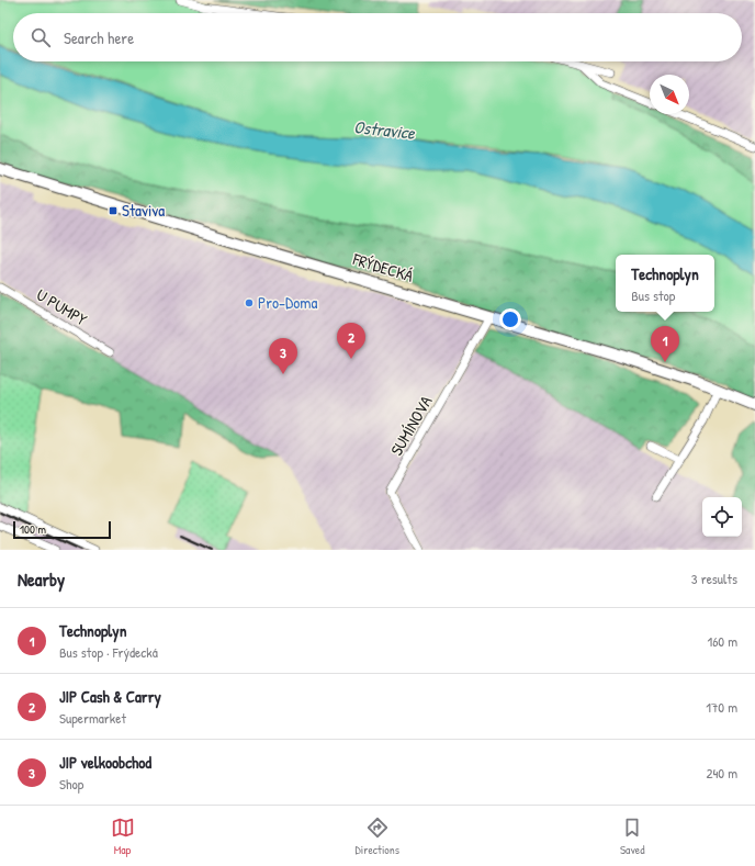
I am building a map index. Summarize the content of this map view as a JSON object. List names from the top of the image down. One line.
{"streets":{"main road":["FRÝDECKÁ"],"street":["U PUMPY","SUMÍNOVA"]},"crossings":[["FRÝDECKÁ","SUMÍNOVA"]],"water":["Ostravice"],"places":{"transit":["Staviva"],"other":["Pro-Doma"]},"scale_bar":"100 m","north":"bottom right","page":{"search":"Search here","popup":["Technoplyn","Bus stop"],"pins":["2","1","3"],"scale":"100 m","heading":["Nearby","3 results"],"list":[{"mark":"1","name":"Technoplyn","note":"Bus stop · Frýdecká","value":"160 m"},{"mark":"2","name":"JIP Cash & Carry","note":"Supermarket","value":"170 m"},{"mark":"3","name":"JIP velkoobchod","note":"Shop","value":"240 m"}],"nav":["Map","Directions","Saved"]}}
